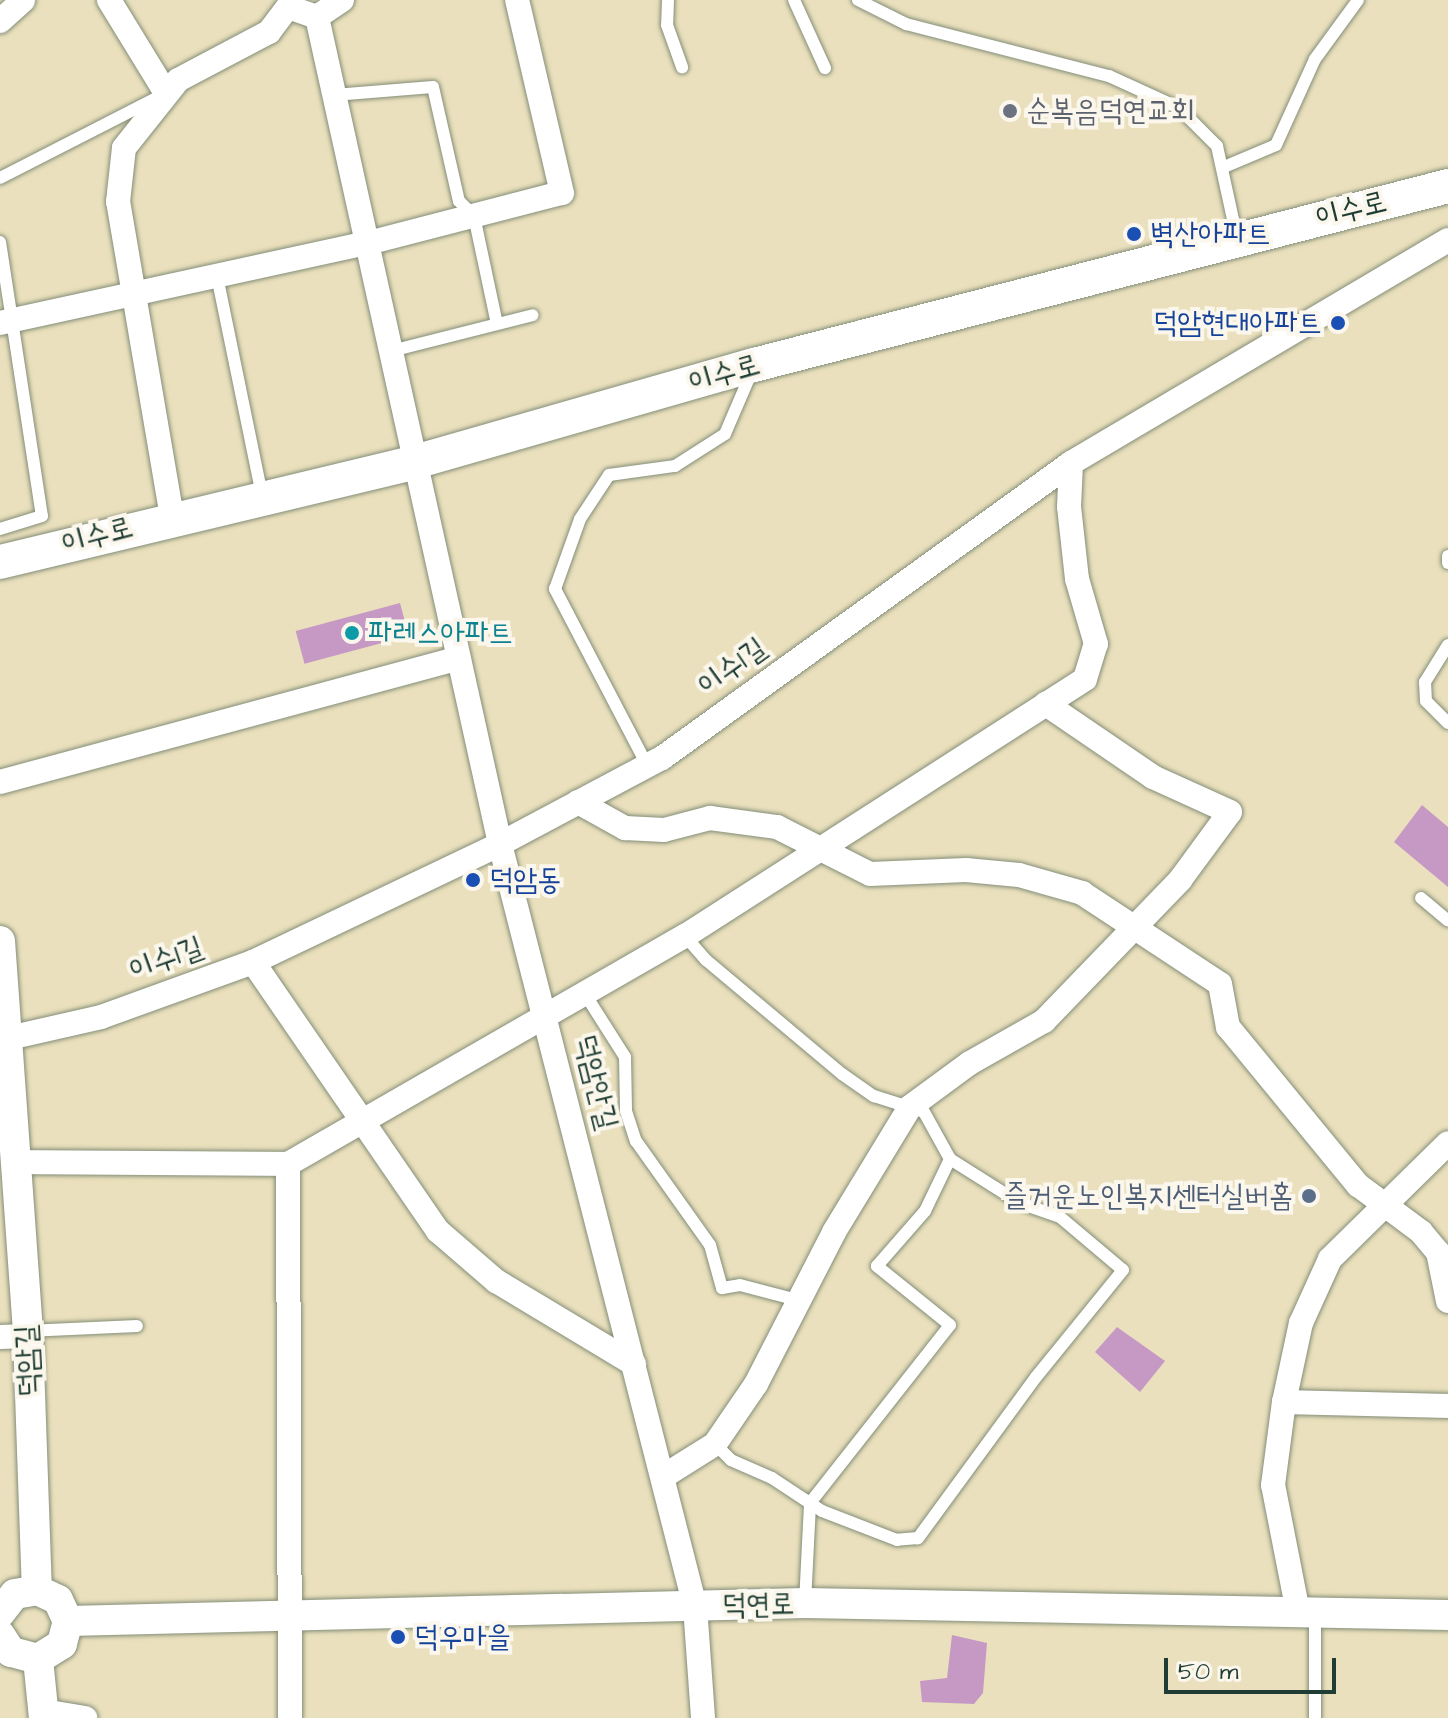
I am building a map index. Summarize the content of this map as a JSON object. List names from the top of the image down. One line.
{"streets":{"main road":["이수로"],"street":["이수1길","덕암안길","덕암길","덕연로"]},"crossings":[["이수로","덕암안길"],["이수1길","덕암안길"],["이수1길","덕암길"],["덕암안길","덕연로"]],"places":["순복음덕연교회","벽산아파트","덕암현대아파트","파레스아파트","덕암동","즐거운노인복지센터실버홈","덕우마을"],"scale_bar":"50 m"}
